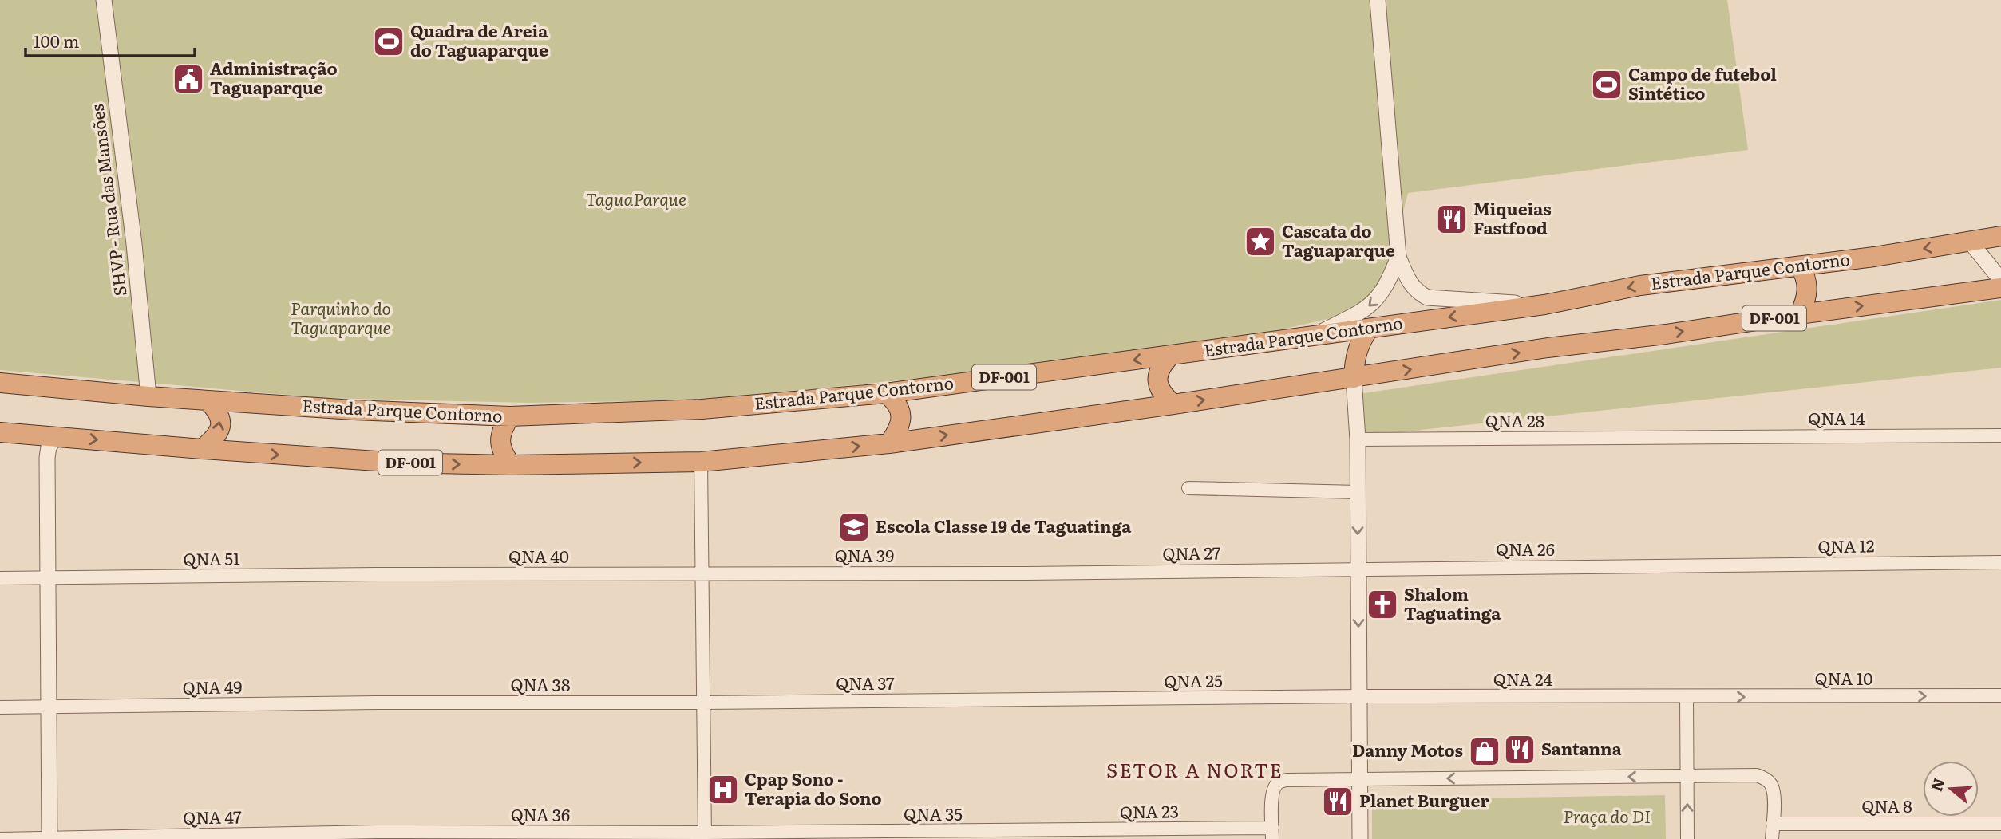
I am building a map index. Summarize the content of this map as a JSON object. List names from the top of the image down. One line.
{"streets":{"highway":["Estrada Parque Contorno","DF-001"],"street":["SHVP - Rua das Mansões","QNA 14","QNA 28","QNA 12","QNA 26","QNA 27","QNA 39","QNA 40","QNA 51","QNA 10","QNA 24","QNA 25","QNA 37","QNA 38","QNA 49","QNA 8","QNA 23","QNA 35","QNA 36","QNA 47"]},"crossings":[["SHVP - Rua das Mansões","Estrada Parque Contorno"],["QNA 14","QNA 28"],["QNA 12","QNA 26"],["QNA 26","QNA 27"],["QNA 27","QNA 39"],["QNA 39","QNA 40"],["QNA 40","QNA 51"],["QNA 10","QNA 24"],["QNA 24","QNA 25"],["QNA 25","QNA 37"],["QNA 37","QNA 38"],["QNA 38","QNA 49"],["QNA 23","QNA 35"],["QNA 35","QNA 36"],["QNA 36","QNA 47"]],"one_way":["QNA 10"],"districts":["SETOR A NORTE"],"parks":["TaguaParque","Parquinho do Taguaparque","Praça do DI"],"places":{"sports":["Quadra de Areia do Taguaparque","Campo de futebol Sintético"],"public building":["Administração Taguaparque"],"restaurant":["Miqueias Fastfood","Santanna","Planet Burguer"],"place":["Cascata do Taguaparque"],"school or university":["Escola Classe 19 de Taguatinga"],"church":["Shalom Taguatinga"],"shop":["Danny Motos"],"hospital":["Cpap Sono - Terapia do Sono"]},"scale_bar":"100 m","north":"left"}
